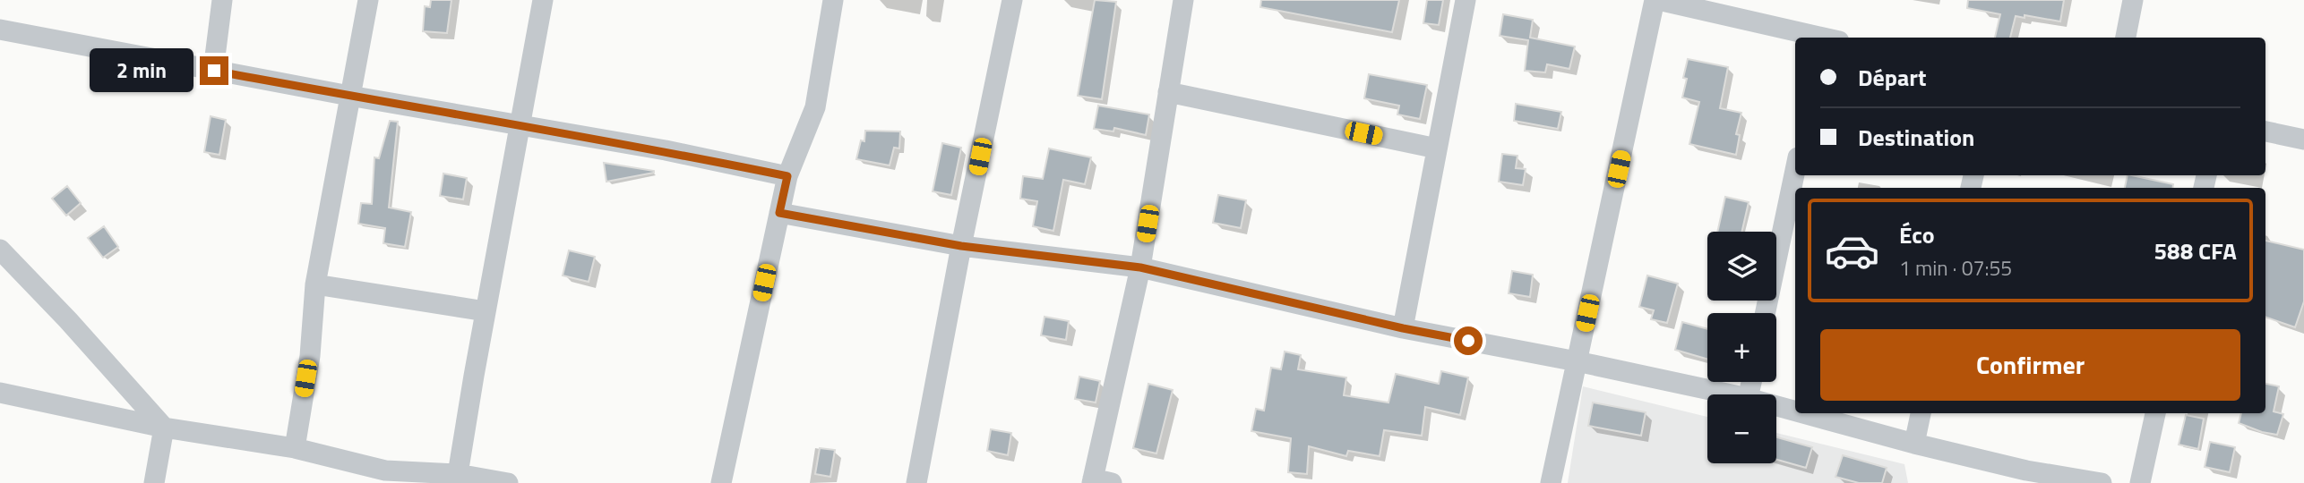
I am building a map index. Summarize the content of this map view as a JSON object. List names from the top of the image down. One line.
{"page":{"banner":["Départ","Destination"],"bubble":"2 min","list":[{"name":"Éco","note":"1 min · 07:55","value":"588 CFA"}],"map_buttons":["+","−"],"buttons":"Confirmer"}}
